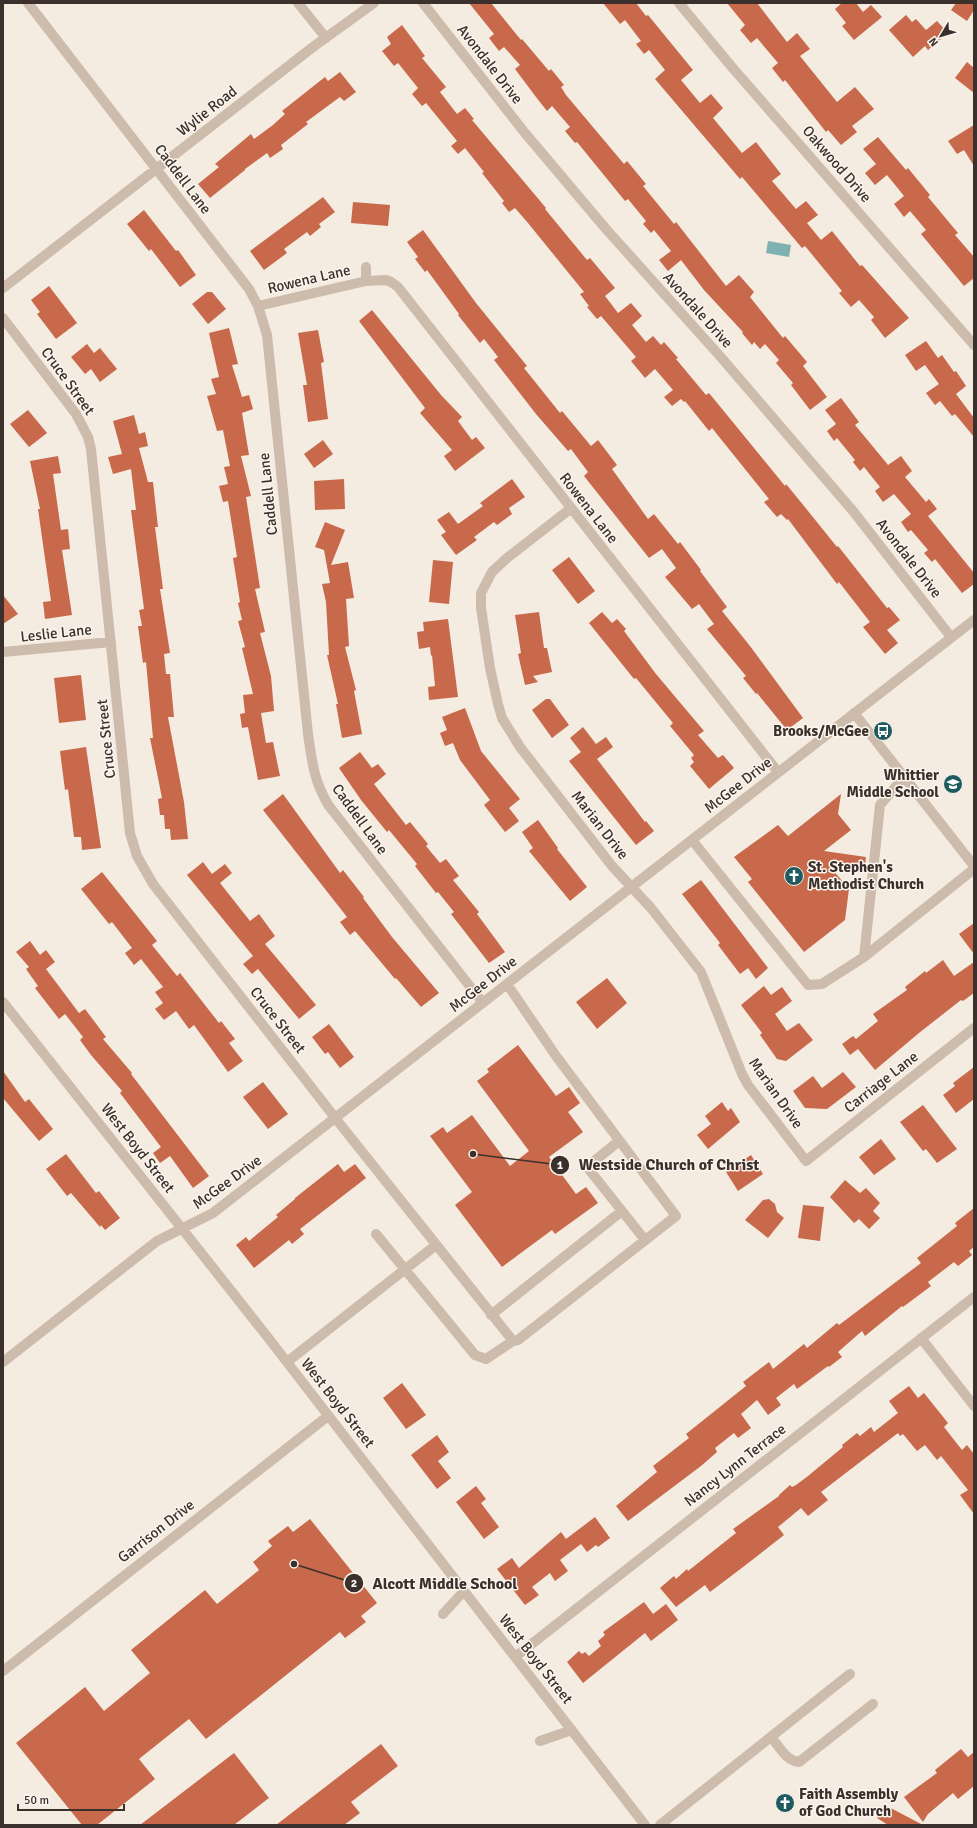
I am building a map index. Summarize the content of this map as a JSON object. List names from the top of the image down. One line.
{"streets":{"street":["Avondale Drive","Wylie Road","Oakwood Drive","Caddell Lane","Rowena Lane","Cruce Street","Leslie Lane","McGee Drive","Marian Drive","Carriage Lane","West Boyd Street","Nancy Lynn Terrace","Garrison Drive"]},"crossings":[["Avondale Drive","McGee Drive"],["Wylie Road","Caddell Lane"],["Caddell Lane","Rowena Lane"],["Caddell Lane","McGee Drive"],["Rowena Lane","McGee Drive"],["Rowena Lane","Marian Drive"],["Cruce Street","Leslie Lane"],["Cruce Street","McGee Drive"],["McGee Drive","Marian Drive"],["McGee Drive","West Boyd Street"],["Marian Drive","Carriage Lane"],["West Boyd Street","Nancy Lynn Terrace"],["West Boyd Street","Garrison Drive"]],"places":{"bus stop":["Brooks/McGee"],"school or university":["Whittier Middle School"],"church":["St. Stephen's Methodist Church","Faith Assembly of God Church"],"other":["Westside Church of Christ","Alcott Middle School"]},"scale_bar":"50 m","north":"bottom left"}
